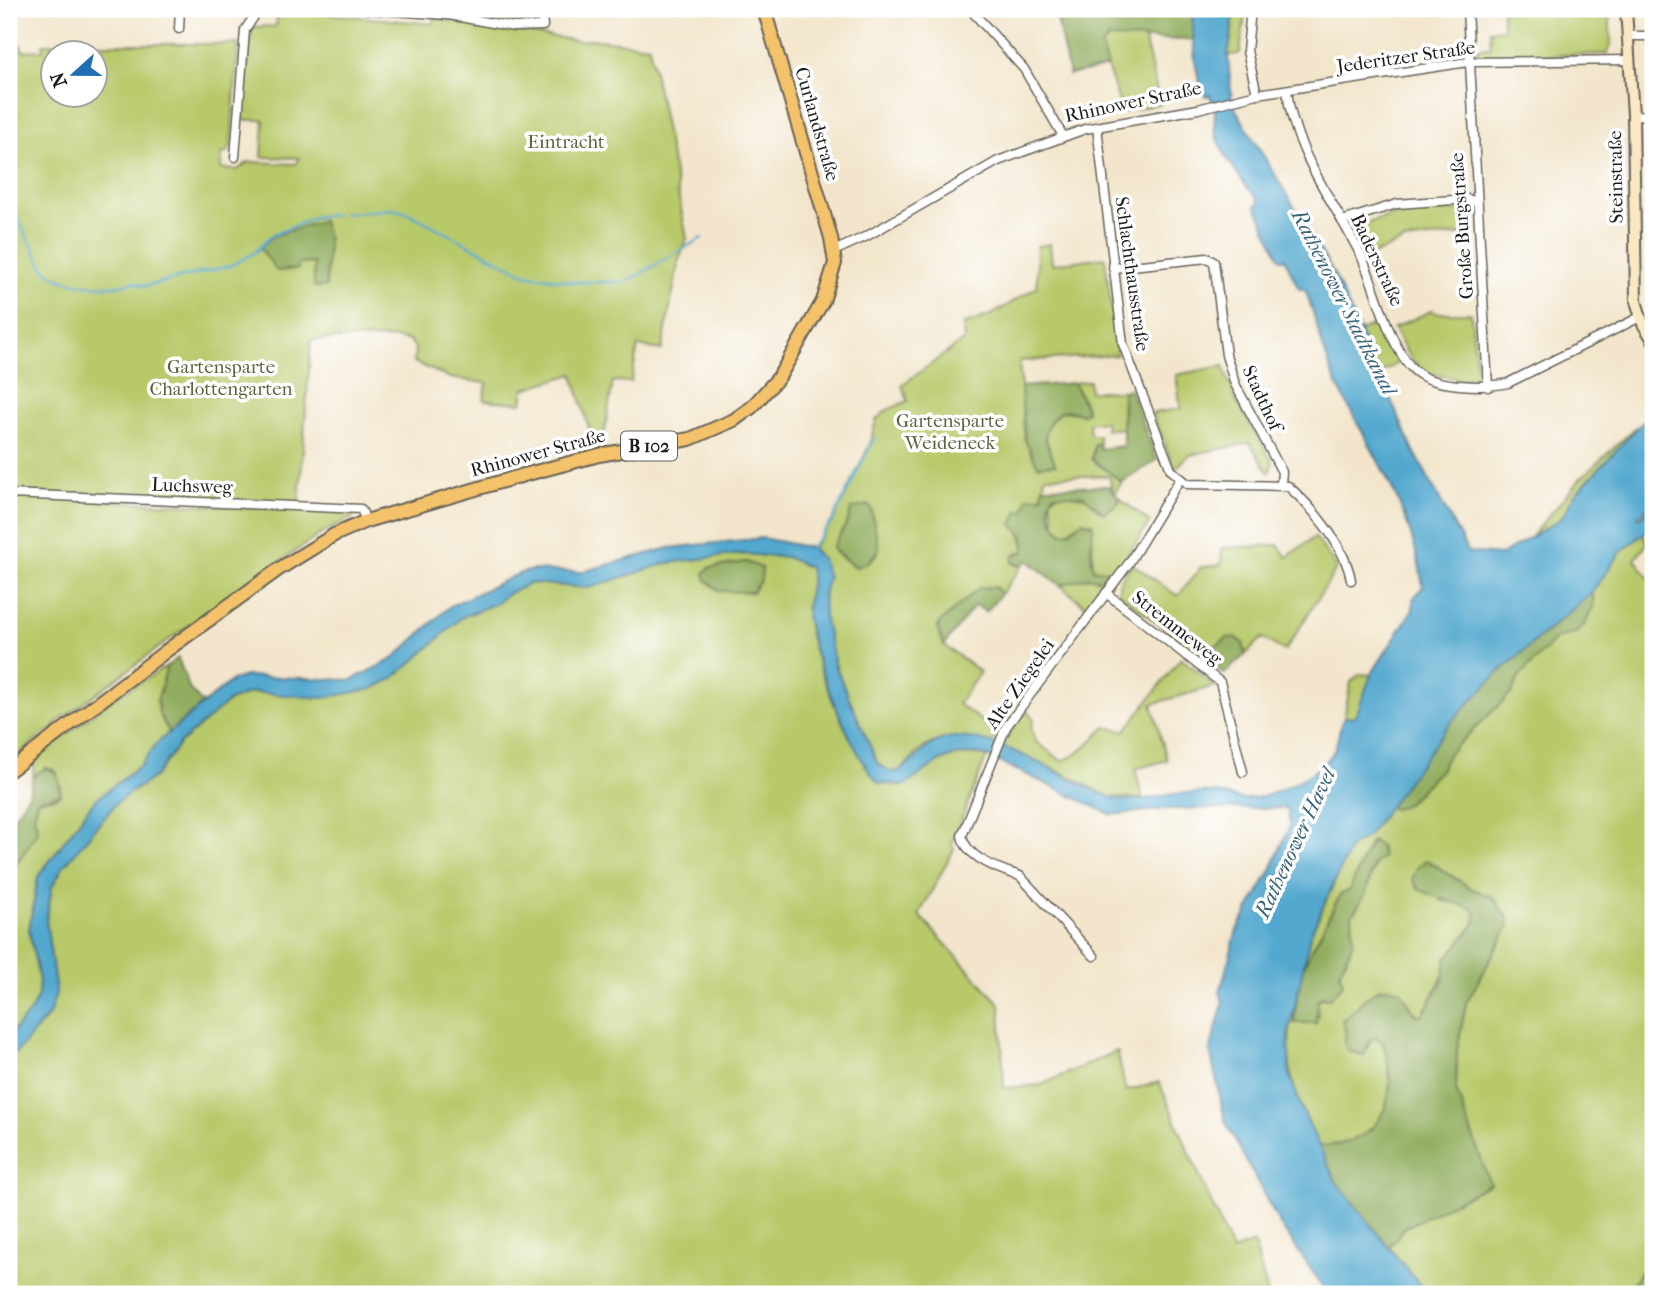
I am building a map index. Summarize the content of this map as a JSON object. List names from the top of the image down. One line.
{"streets":{"main road":["Rhinower Straße","Curlandstraße","Steinstraße","B 102"],"street":["Jederitzer Straße","Große Burgstraße","Baderstraße","Schlachthausstraße","Stadthof","Luchsweg","Stremmeweg","Alte Ziegelei"]},"crossings":[["Jederitzer Straße","Rhinower Straße"],["Jederitzer Straße","Steinstraße"],["Jederitzer Straße","Große Burgstraße"],["Jederitzer Straße","Baderstraße"],["Rhinower Straße","Curlandstraße"],["Rhinower Straße","Schlachthausstraße"],["Rhinower Straße","Luchsweg"],["Große Burgstraße","Baderstraße"],["Schlachthausstraße","Stadthof"],["Schlachthausstraße","Alte Ziegelei"],["Stremmeweg","Alte Ziegelei"]],"water":["Rathenower Stadtkanal","Rathenower Havel"],"parks":["Eintracht","Gartensparte Charlottengarten","Gartensparte Weideneck"],"north":"left"}
